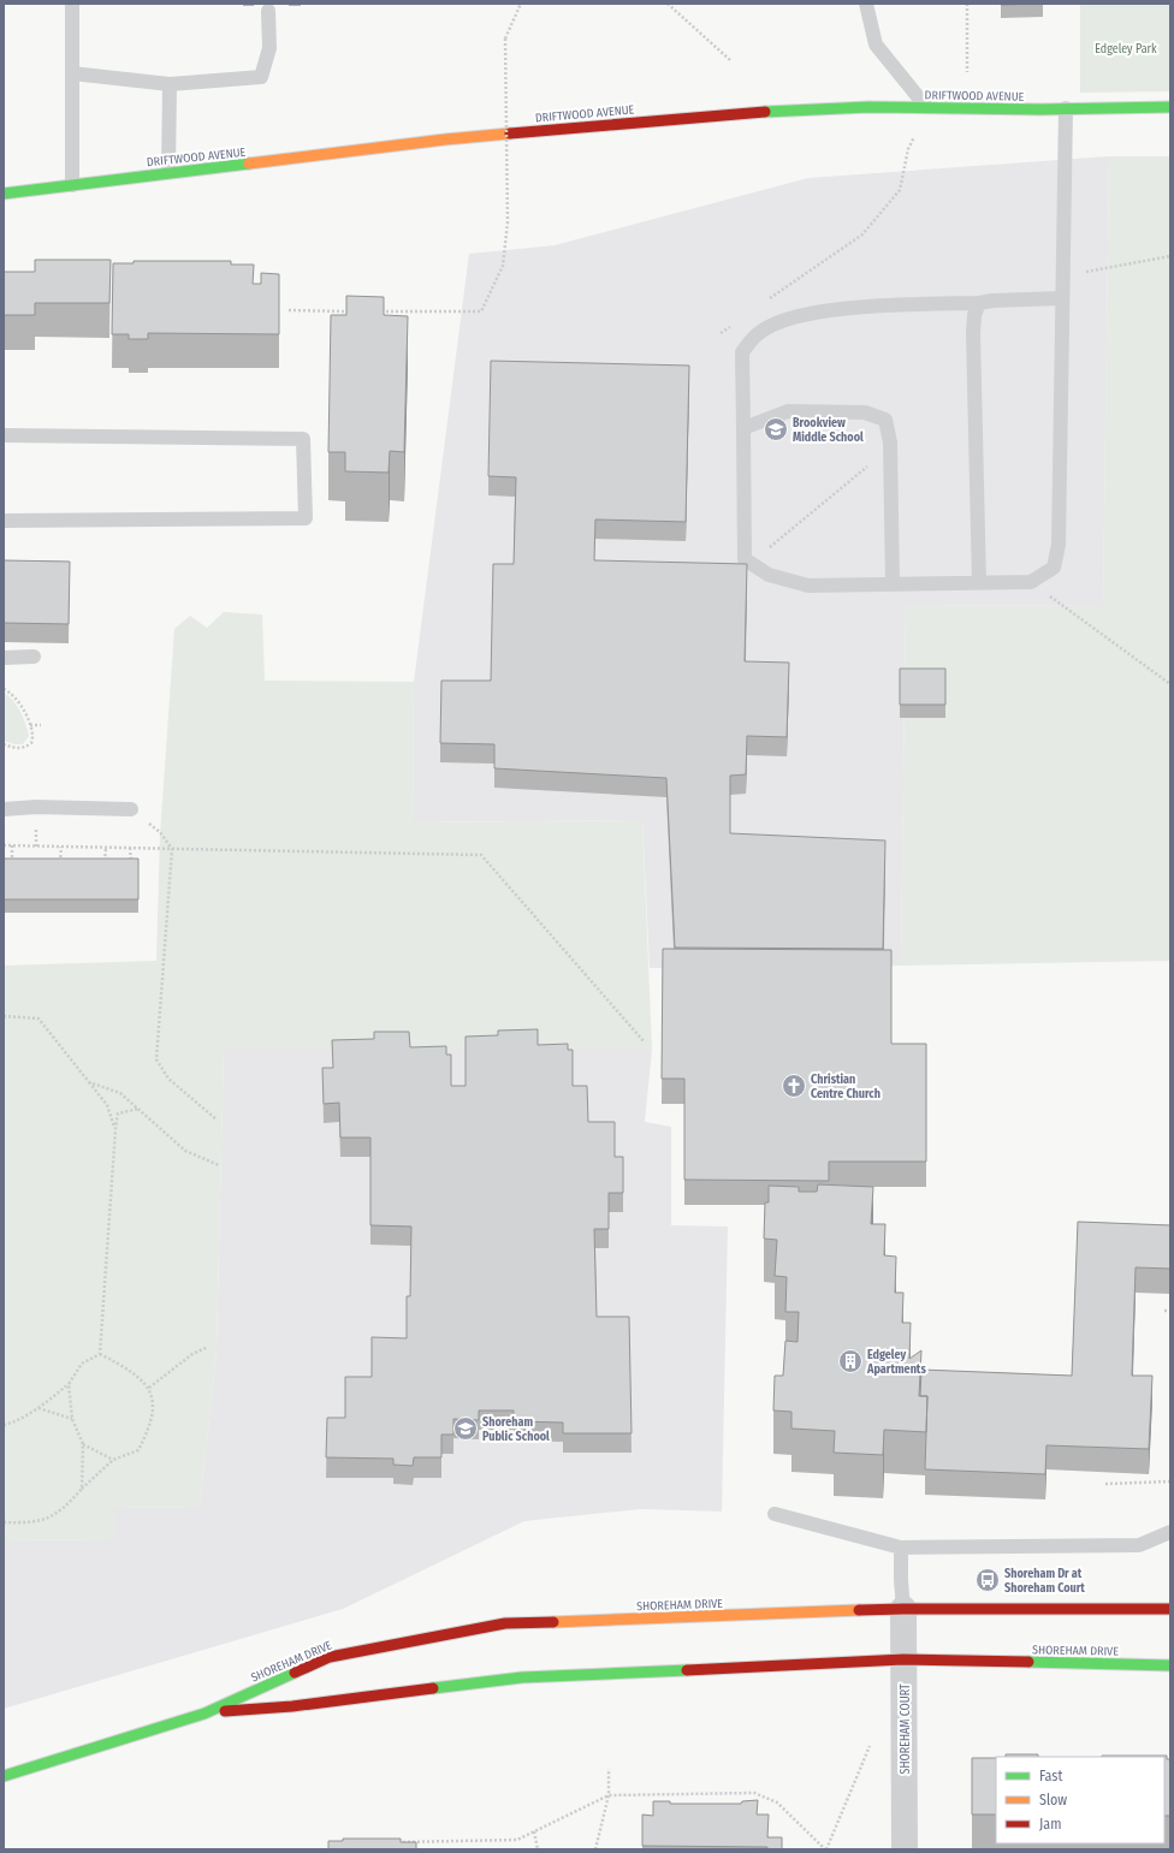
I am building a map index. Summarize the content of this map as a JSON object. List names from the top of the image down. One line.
{"streets":{"street":["DRIFTWOOD AVENUE","SHOREHAM DRIVE","SHOREHAM COURT"]},"crossings":[["SHOREHAM DRIVE","SHOREHAM COURT"]],"parks":["Edgeley Park"],"places":{"school or university":["Brookview Middle School","Shoreham Public School"],"church":["Christian Centre Church"],"building":["Edgeley Apartments"],"bus stop":["Shoreham Dr at Shoreham Court"]},"legend":["Fast","Slow","Jam"]}
